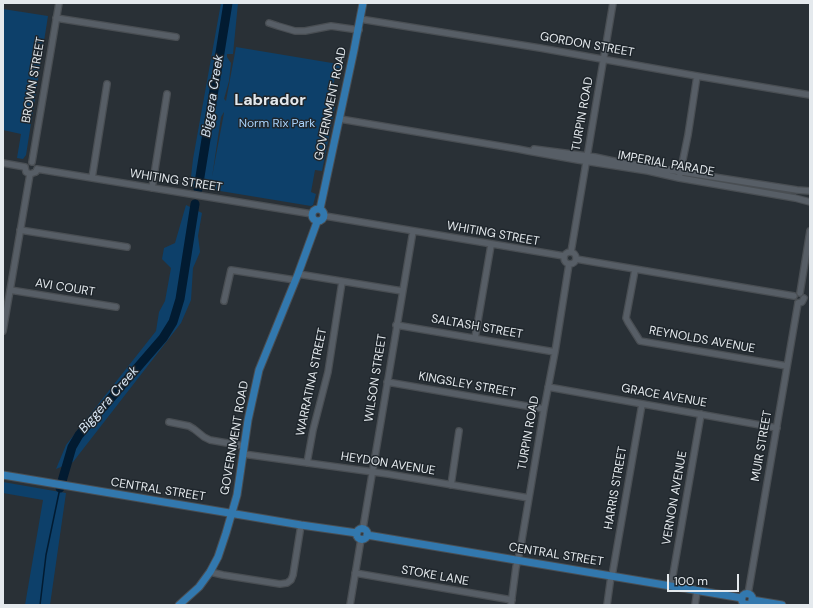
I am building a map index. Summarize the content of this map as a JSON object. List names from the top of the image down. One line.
{"streets":{"main road":["GOVERNMENT ROAD","CENTRAL STREET"],"street":["GORDON STREET","BROWN STREET","TURPIN ROAD","IMPERIAL PARADE","WHITING STREET","AVI COURT","SALTASH STREET","REYNOLDS AVENUE","WILSON STREET","WARRATINA STREET","KINGSLEY STREET","GRACE AVENUE","MUIR STREET","HEYDON AVENUE","HARRIS STREET","VERNON AVENUE","STOKE LANE"]},"crossings":[["GORDON STREET","GOVERNMENT ROAD"],["GORDON STREET","TURPIN ROAD"],["BROWN STREET","WHITING STREET"],["GOVERNMENT ROAD","IMPERIAL PARADE"],["GOVERNMENT ROAD","WHITING STREET"],["GOVERNMENT ROAD","HEYDON AVENUE"],["GOVERNMENT ROAD","CENTRAL STREET"],["TURPIN ROAD","IMPERIAL PARADE"],["TURPIN ROAD","WHITING STREET"],["TURPIN ROAD","SALTASH STREET"],["TURPIN ROAD","KINGSLEY STREET"],["TURPIN ROAD","GRACE AVENUE"],["TURPIN ROAD","HEYDON AVENUE"],["TURPIN ROAD","CENTRAL STREET"],["TURPIN ROAD","STOKE LANE"],["WHITING STREET","WILSON STREET"],["SALTASH STREET","WILSON STREET"],["REYNOLDS AVENUE","MUIR STREET"],["WILSON STREET","KINGSLEY STREET"],["WILSON STREET","HEYDON AVENUE"],["WILSON STREET","CENTRAL STREET"],["WILSON STREET","STOKE LANE"],["WARRATINA STREET","HEYDON AVENUE"],["GRACE AVENUE","MUIR STREET"],["GRACE AVENUE","HARRIS STREET"],["GRACE AVENUE","VERNON AVENUE"],["MUIR STREET","CENTRAL STREET"],["HARRIS STREET","CENTRAL STREET"],["CENTRAL STREET","VERNON AVENUE"]],"districts":["Labrador"],"water":["Biggera Creek"],"parks":["Norm Rix Park"],"scale_bar":"100 m"}
